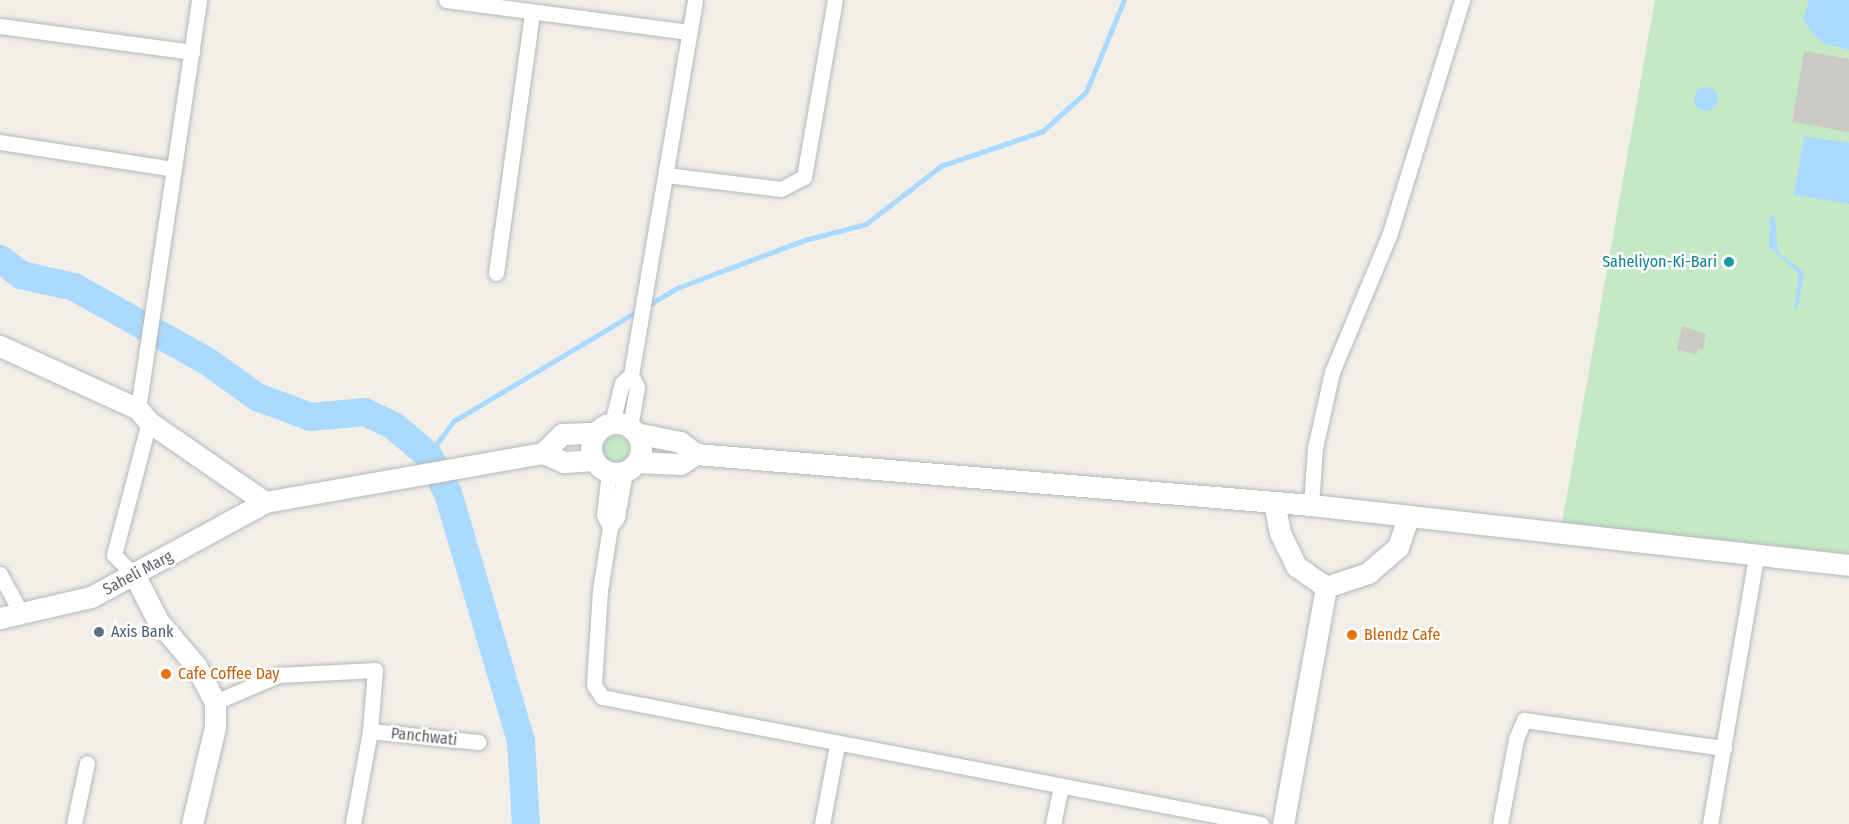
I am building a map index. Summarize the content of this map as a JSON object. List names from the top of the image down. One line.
{"streets":{"main road":["Saheli Marg"],"street":["Panchwati"]},"places":["Saheliyon-Ki-Bari","Axis Bank","Blendz Cafe","Cafe Coffee Day"]}
